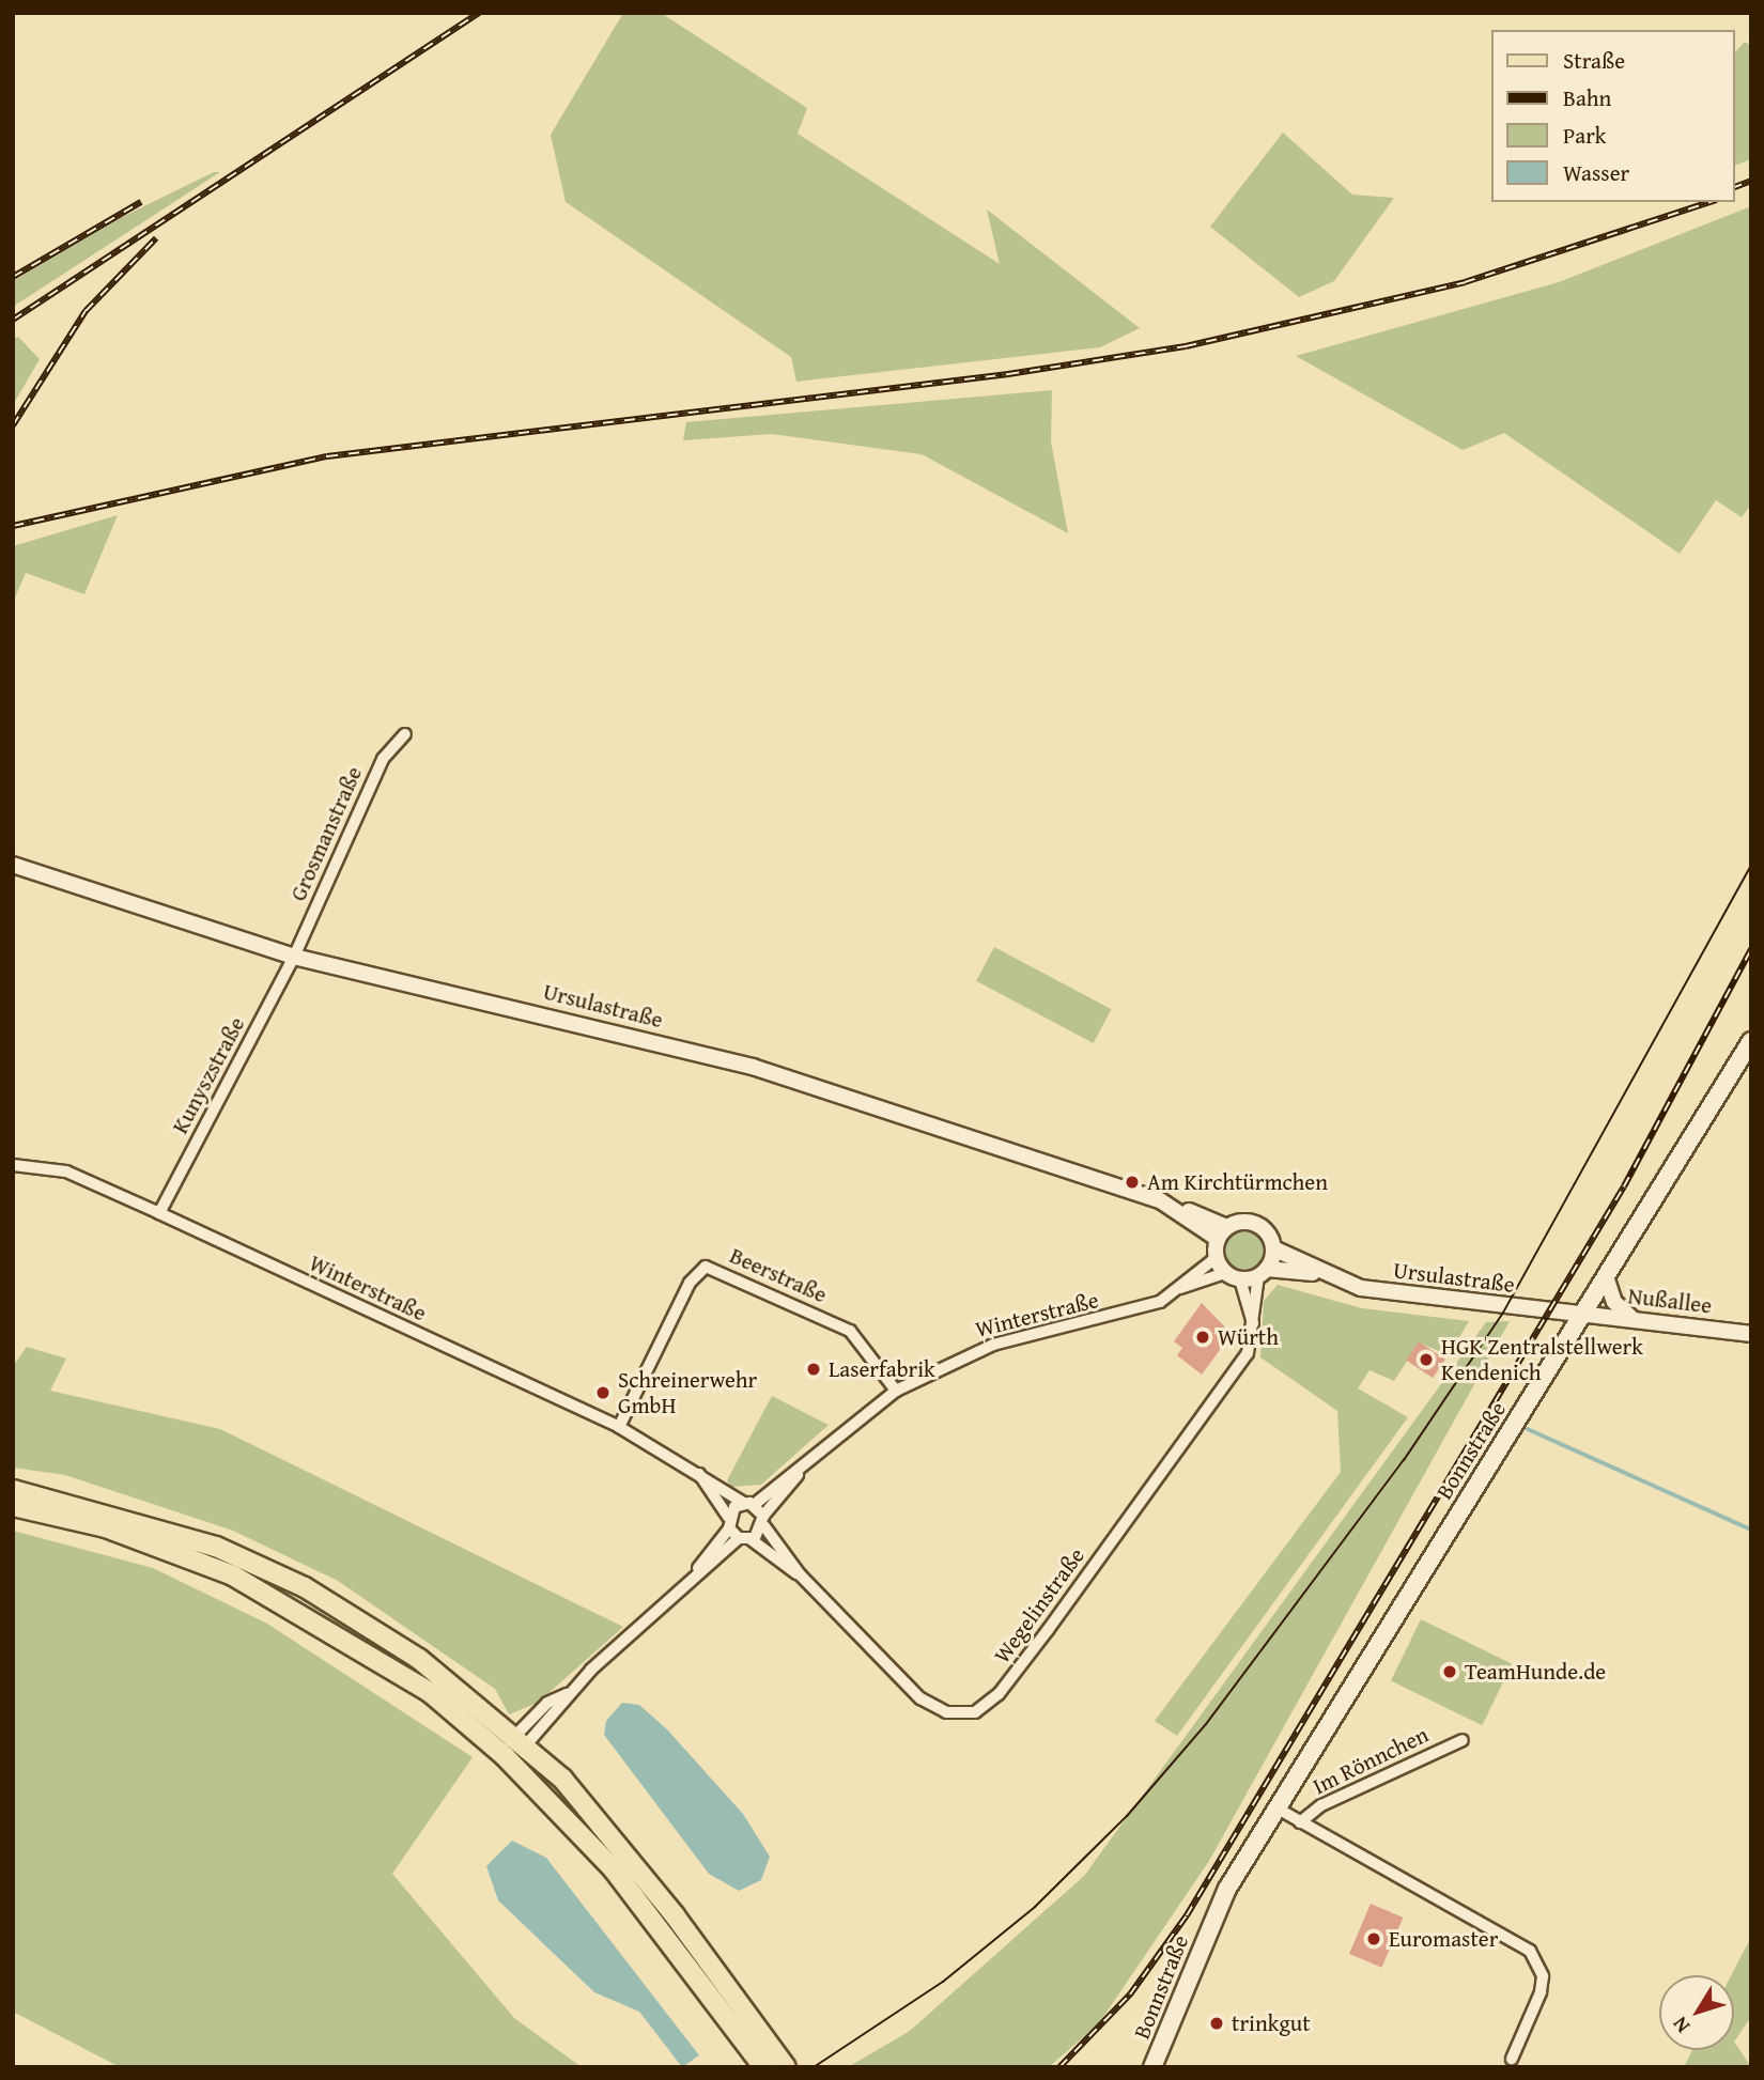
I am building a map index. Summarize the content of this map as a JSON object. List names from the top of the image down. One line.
{"streets":{"main road":["Bonnstraße"],"street":["Grosmanstraße","Ursulastraße","Kunyszstraße","Beerstraße","Winterstraße","Nußallee","Wegelinstraße","Im Rönnchen"]},"crossings":[["Grosmanstraße","Ursulastraße"],["Grosmanstraße","Kunyszstraße"],["Ursulastraße","Kunyszstraße"],["Ursulastraße","Winterstraße"],["Ursulastraße","Nußallee"],["Ursulastraße","Bonnstraße"],["Ursulastraße","Wegelinstraße"],["Kunyszstraße","Winterstraße"],["Beerstraße","Winterstraße"],["Winterstraße","Wegelinstraße"],["Nußallee","Bonnstraße"]],"places":["Am Kirchtürmchen","Würth","HGK Zentralstellwerk Kendenich","Laserfabrik","Schreinerwehr GmbH","TeamHunde.de","Euromaster","trinkgut"],"legend":["Straße","Bahn","Park","Wasser"],"north":"bottom left"}
